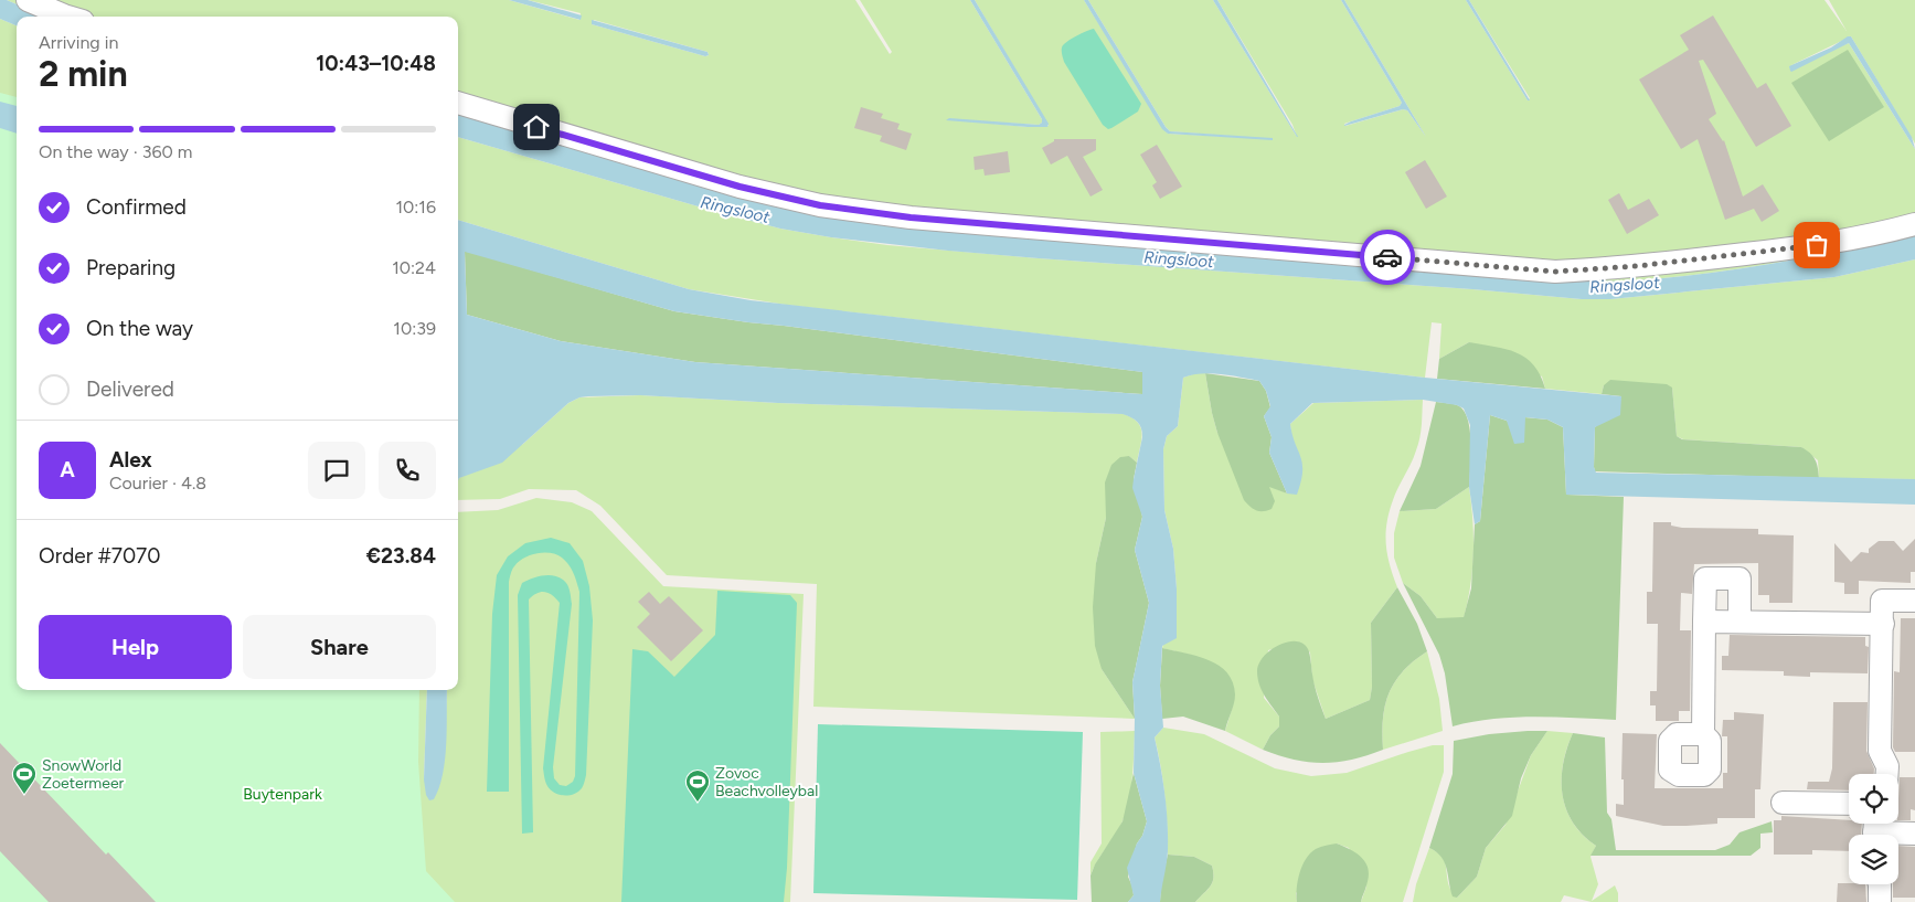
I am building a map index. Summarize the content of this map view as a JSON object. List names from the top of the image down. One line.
{"water":["Ringsloot"],"parks":["Buytenpark"],"places":{"sports":["SnowWorld Zoetermeer","Zovoc Beachvolleybal"]},"page":{"heading":["2 min","Arriving in","10:43–10:48"],"panel":["Alex","Courier · 4.8","Order #7070","€23.84"],"bar":"On the way · 360 m","list":[["Confirmed","10:16"],["Preparing","10:24"],["On the way","10:39"],"Delivered"],"round":"A","buttons":["Help","Share"]}}
